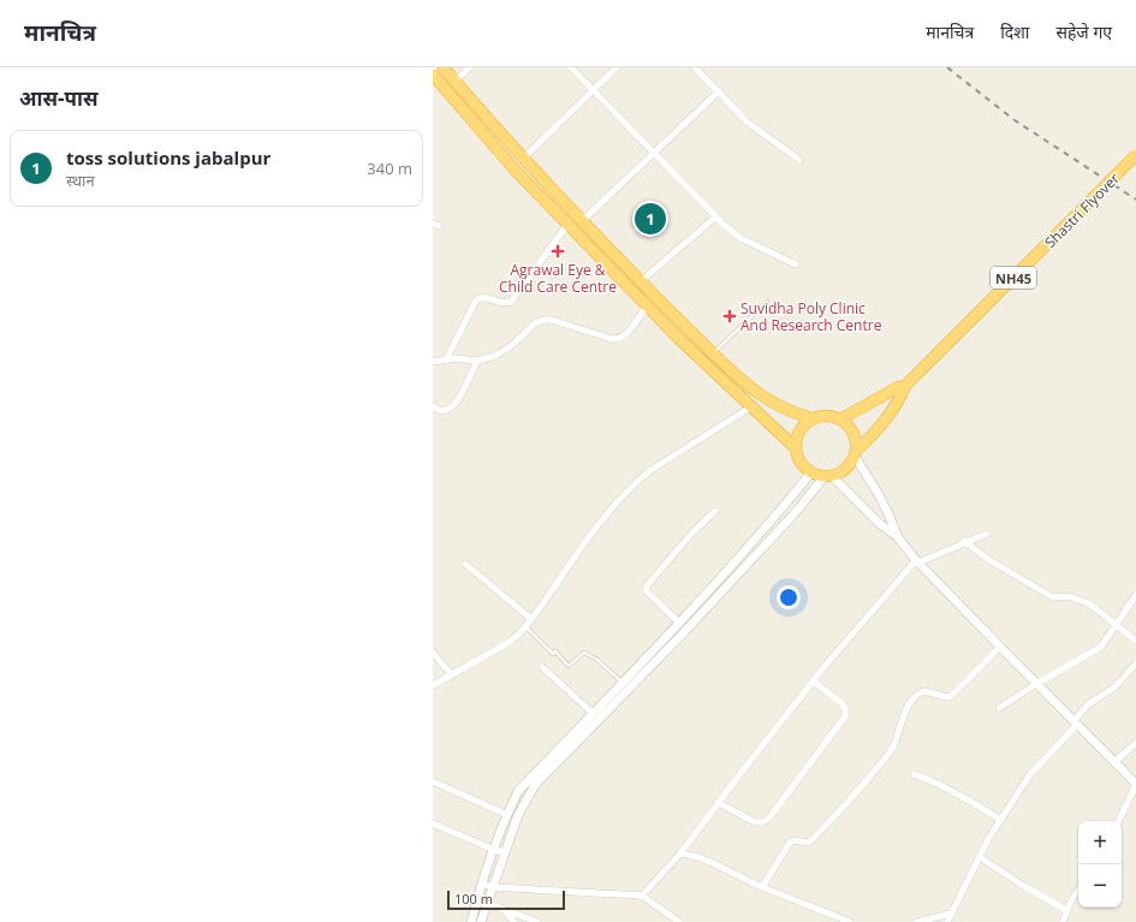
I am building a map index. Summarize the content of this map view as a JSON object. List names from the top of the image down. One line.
{"streets":{"highway":["Shastri Flyover","NH45"]},"crossings":[["Shastri Flyover","NH45"]],"places":{"health":["Agrawal Eye & Child Care Centre","Suvidha Poly Clinic And Research Centre"]},"scale_bar":"100 m","page":{"header":"मानचित्र","nav":["मानचित्र","दिशा","सहेजे गए"],"heading":"आस-पास","list":[{"mark":"1","name":"toss solutions jabalpur","note":"स्थान","value":"340 m"}],"pins":"1","map_buttons":["+","−"],"scale":"100 m"}}
